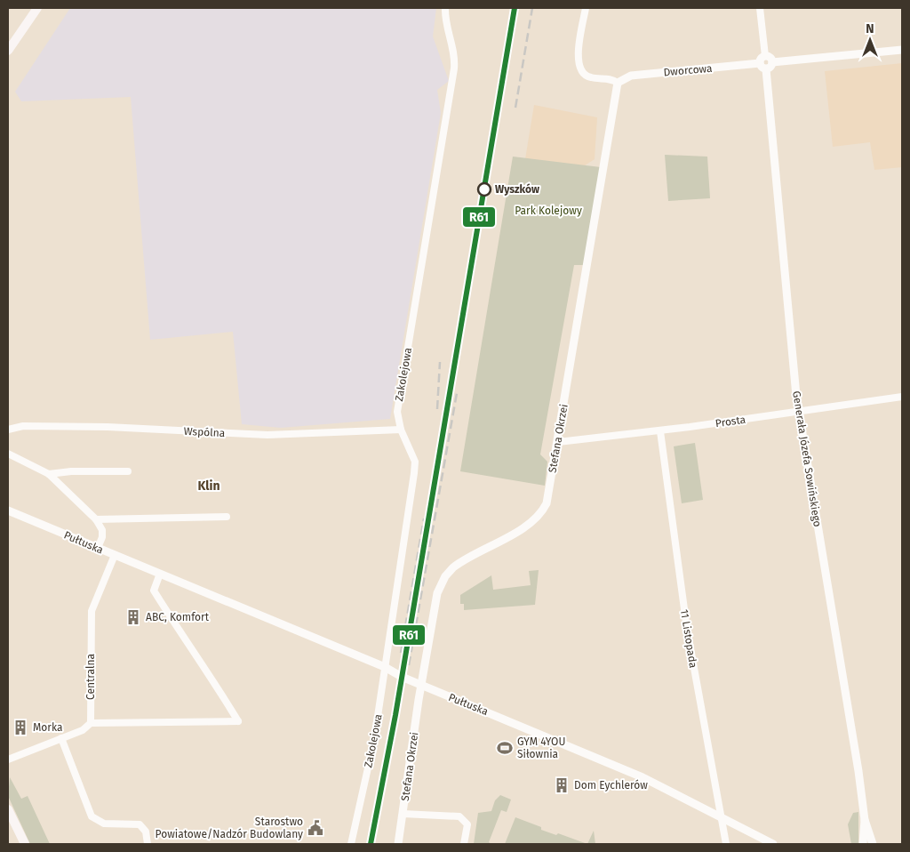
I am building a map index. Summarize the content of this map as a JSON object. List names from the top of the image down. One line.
{"streets":{"street":["Dworcowa","Zakolejowa","Prosta","Wspólna","Stefana Okrzei","Generała Józefa Sowińskiego","Pułtuska","11 Listopada","Centralna"]},"crossings":[["Dworcowa","Stefana Okrzei"],["Dworcowa","Generała Józefa Sowińskiego"],["Zakolejowa","Wspólna"],["Zakolejowa","Pułtuska"],["Prosta","Stefana Okrzei"],["Prosta","Generała Józefa Sowińskiego"],["Prosta","11 Listopada"],["Stefana Okrzei","Pułtuska"],["Pułtuska","11 Listopada"],["Pułtuska","Centralna"]],"districts":["Klin"],"parks":["Park Kolejowy"],"places":{"other":["Wyszków"],"building":["ABC, Komfort","Morka","Dom Eychlerów"],"sports":["GYM 4YOU Siłownia"],"public building":["Starostwo Powiatowe/Nadzór Budowlany"]},"lines":["transit line R61"],"north":"top"}
